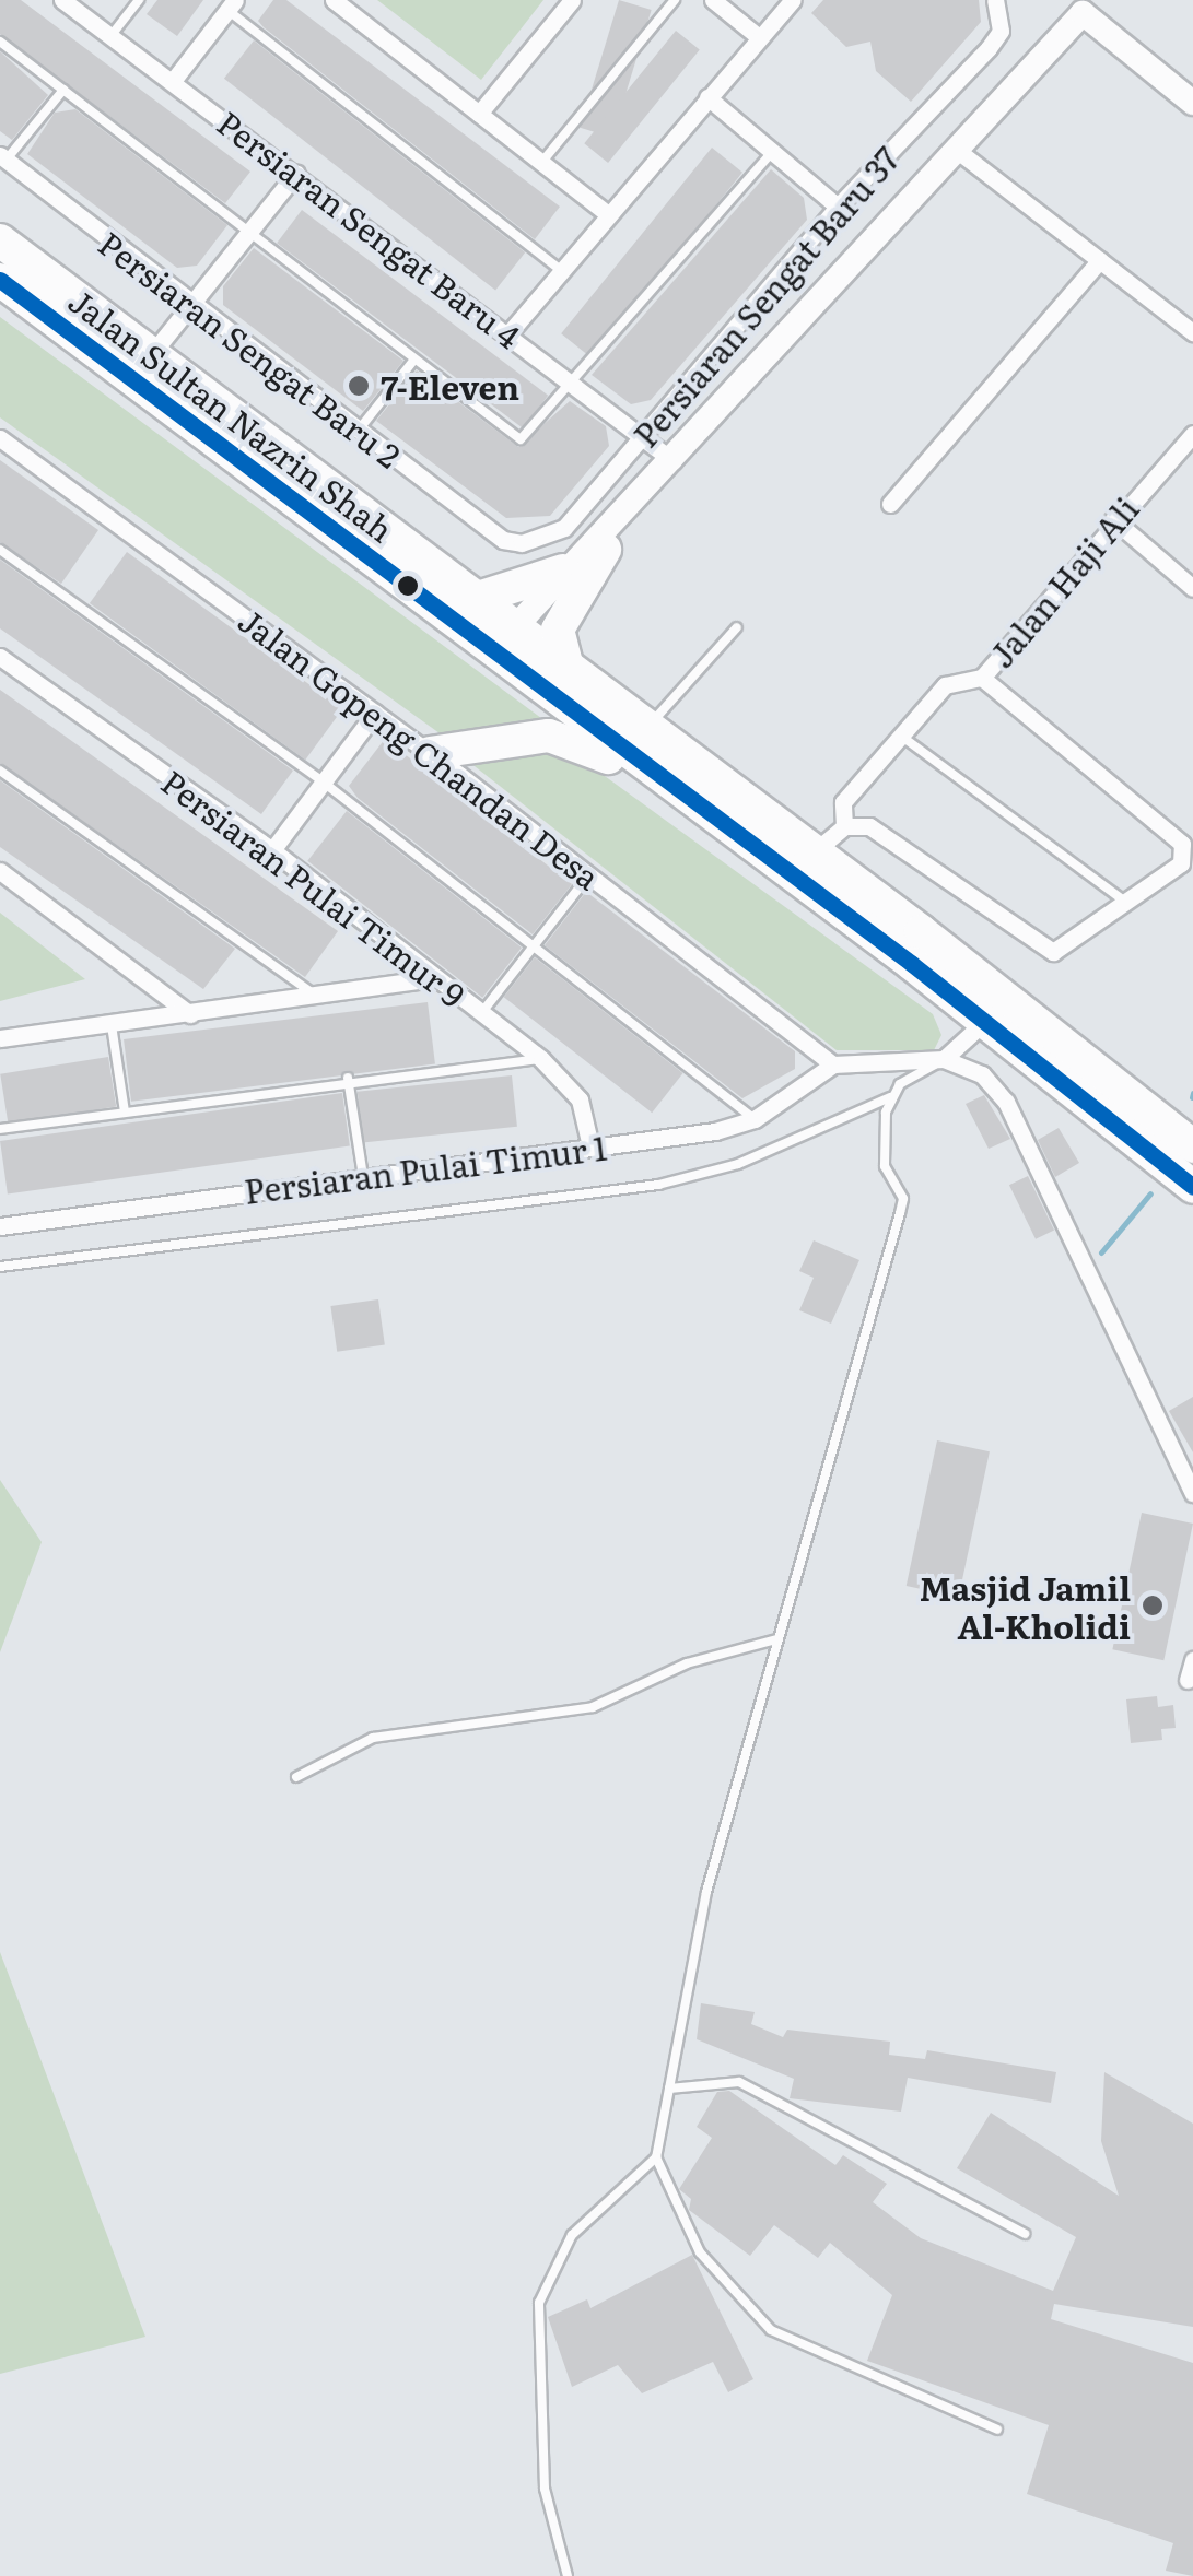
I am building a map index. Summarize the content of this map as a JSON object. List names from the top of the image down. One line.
{"streets":{"highway":["Jalan Sultan Nazrin Shah"],"street":["Persiaran Sengat Baru 4","Persiaran Sengat Baru 37","Persiaran Sengat Baru 2","Jalan Haji Ali","Jalan Gopeng Chandan Desa","Persiaran Pulai Timur 9","Persiaran Pulai Timur 1"]},"crossings":[["Persiaran Sengat Baru 4","Persiaran Sengat Baru 37"],["Persiaran Sengat Baru 37","Persiaran Sengat Baru 2"],["Jalan Gopeng Chandan Desa","Persiaran Pulai Timur 1"],["Persiaran Pulai Timur 9","Persiaran Pulai Timur 1"]],"places":["7-Eleven","Masjid Jamil Al-Kholidi"]}
